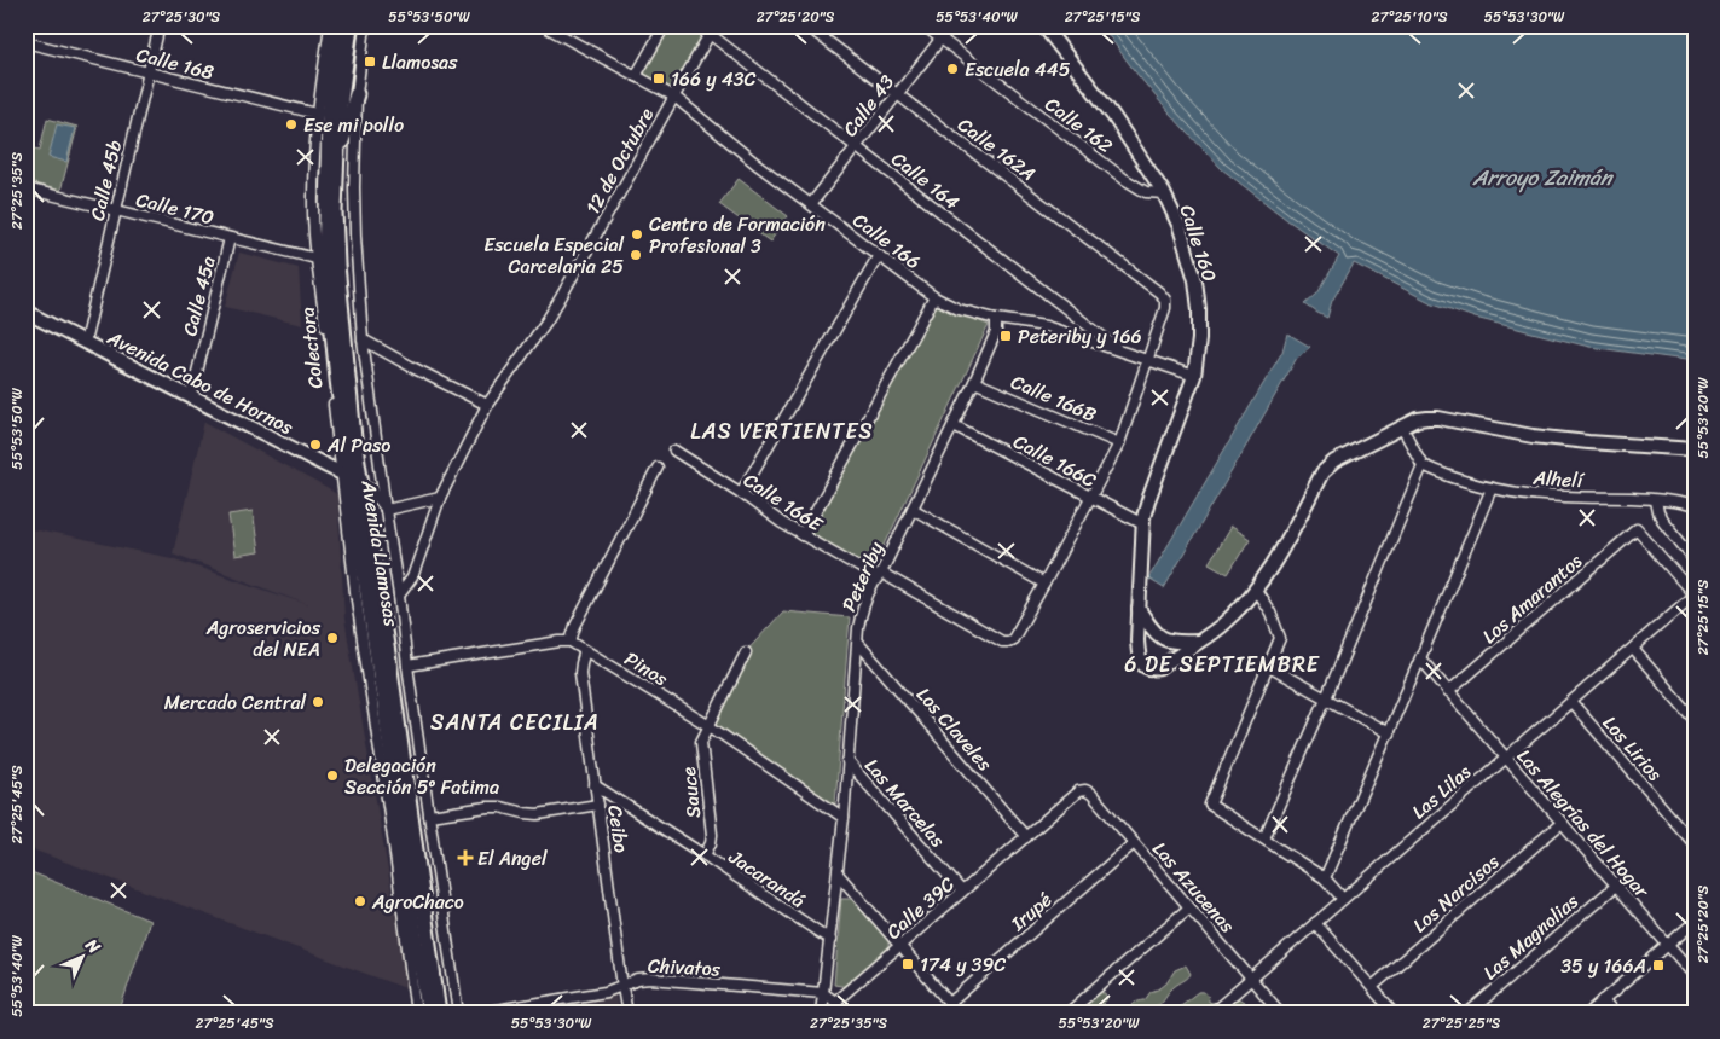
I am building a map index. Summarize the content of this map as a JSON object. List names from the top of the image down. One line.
{"streets":{"highway":["Avenida Llamosas"],"main road":["Calle 160","Avenida Cabo de Hornos"],"street":["Calle 168","Calle 43","Calle 162","Calle 162A","12 de Octubre","Calle 45b","Calle 164","Calle 170","Calle 166","Calle 45a","Colectora","Calle 166B","Calle 166C","Alhelí","Calle 166E","Peteriby","Los Amarantos","Pinos","Los Claveles","Los Lirios","Las Lilas","Sauce","Las Marcelas","Las Alegrías del Hogar","Ceibo","Jacarandá","Las Azucenas","Los Narcisos","Calle 39C","Irupé","Las Magnolias","Chivatos"]},"crossings":[["Calle 168","Calle 45b"],["Calle 168","Colectora"],["Calle 43","Calle 162"],["Calle 43","Calle 162A"],["Calle 43","Calle 164"],["Calle 43","Calle 166"],["Calle 162","Calle 160"],["Calle 162A","Calle 166"],["12 de Octubre","Calle 164"],["12 de Octubre","Calle 166"],["Calle 45b","Calle 170"],["Calle 45b","Avenida Cabo de Hornos"],["Calle 164","Calle 166"],["Calle 170","Calle 45a"],["Calle 170","Colectora"],["Calle 166","Calle 160"],["Calle 166","Peteriby"],["Calle 160","Calle 166C"],["Calle 45a","Avenida Cabo de Hornos"],["Colectora","Avenida Cabo de Hornos"],["Colectora","Avenida Llamosas"],["Avenida Cabo de Hornos","Avenida Llamosas"],["Calle 166B","Peteriby"],["Calle 166C","Peteriby"],["Calle 166E","Peteriby"],["Peteriby","Pinos"],["Peteriby","Los Claveles"],["Peteriby","Las Marcelas"],["Peteriby","Jacarandá"],["Peteriby","Chivatos"],["Los Amarantos","Las Lilas"],["Los Amarantos","Las Alegrías del Hogar"],["Pinos","Sauce"],["Pinos","Ceibo"],["Los Claveles","Calle 39C"],["Los Lirios","Las Lilas"],["Las Lilas","Las Alegrías del Hogar"],["Las Lilas","Las Azucenas"],["Sauce","Jacarandá"],["Las Marcelas","Calle 39C"],["Las Alegrías del Hogar","Los Narcisos"],["Las Alegrías del Hogar","Las Magnolias"],["Ceibo","Jacarandá"],["Ceibo","Chivatos"],["Las Azucenas","Calle 39C"],["Las Azucenas","Irupé"]],"districts":["LAS VERTIENTES","6 DE SEPTIEMBRE","SANTA CECILIA"],"water":["Arroyo Zaimán"],"places":{"transit":["Llamosas","166 y 43C","Peteriby y 166","174 y 39C","35 y 166A"],"other":["Escuela 445","Ese mi pollo","Centro de Formación Profesional 3","Escuela Especial Carcelaria 25","Al Paso","Agroservicios del NEA","Mercado Central","Delegación Sección 5º Fatima","AgroChaco"],"health":["El Angel"]},"north":"top right","coordinates":["27°25'30\"S","55°53'50\"W","27°25'20\"S","55°53'40\"W","27°25'15\"S","27°25'10\"S","55°53'30\"W","27°25'35\"S","55°53'20\"W","27°25'45\"S","27°25'25\"S"]}
